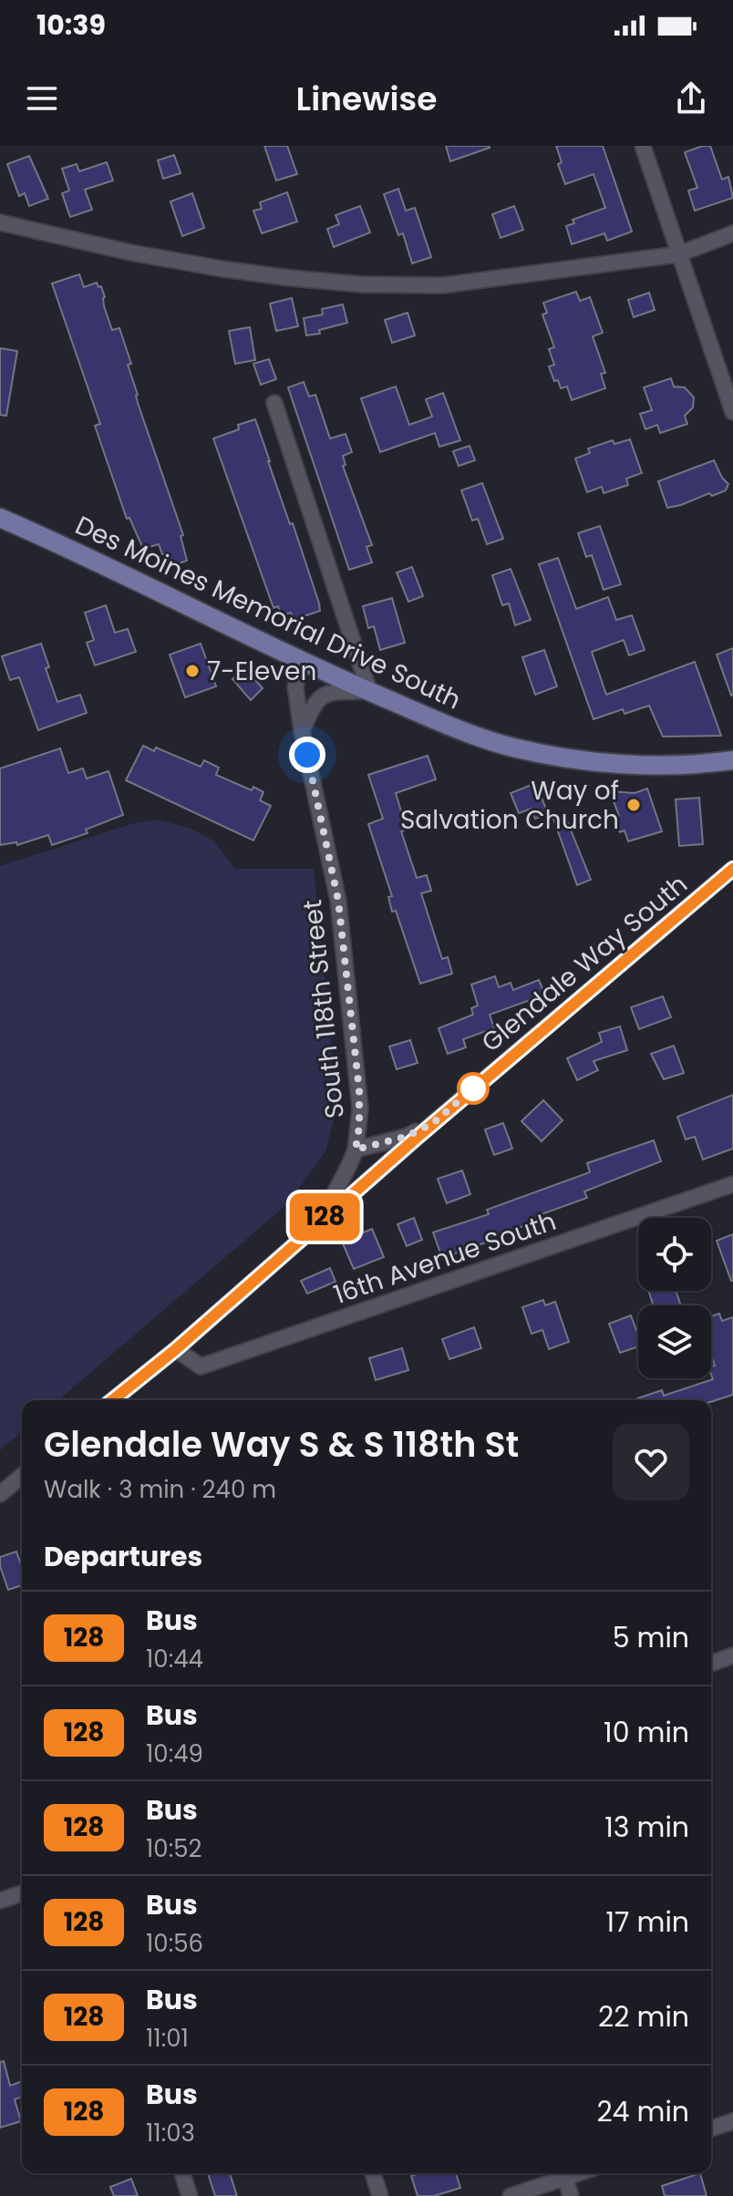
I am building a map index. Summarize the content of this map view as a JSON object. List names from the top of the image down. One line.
{"streets":{"main road":["Des Moines Memorial Drive South"],"street":["Glendale Way South","South 118th Street","16th Avenue South"]},"crossings":[["Des Moines Memorial Drive South","South 118th Street"],["Glendale Way South","South 118th Street"],["Glendale Way South","16th Avenue South"]],"places":["7-Eleven","Way of Salvation Church"],"lines":["bus line 128"],"page":{"status":"10:39","header":"Linewise","on_map":"128","heading":[["Glendale Way S & S 118th St","Walk · 3 min · 240 m"],"Departures"],"list":[{"mark":"128","name":"Bus","note":"10:44","value":"5 min"},{"mark":"128","name":"Bus","note":"10:49","value":"10 min"},{"mark":"128","name":"Bus","note":"10:52","value":"13 min"},{"mark":"128","name":"Bus","note":"10:56","value":"17 min"},{"mark":"128","name":"Bus","note":"11:01","value":"22 min"},{"mark":"128","name":"Bus","note":"11:03","value":"24 min"}]}}
